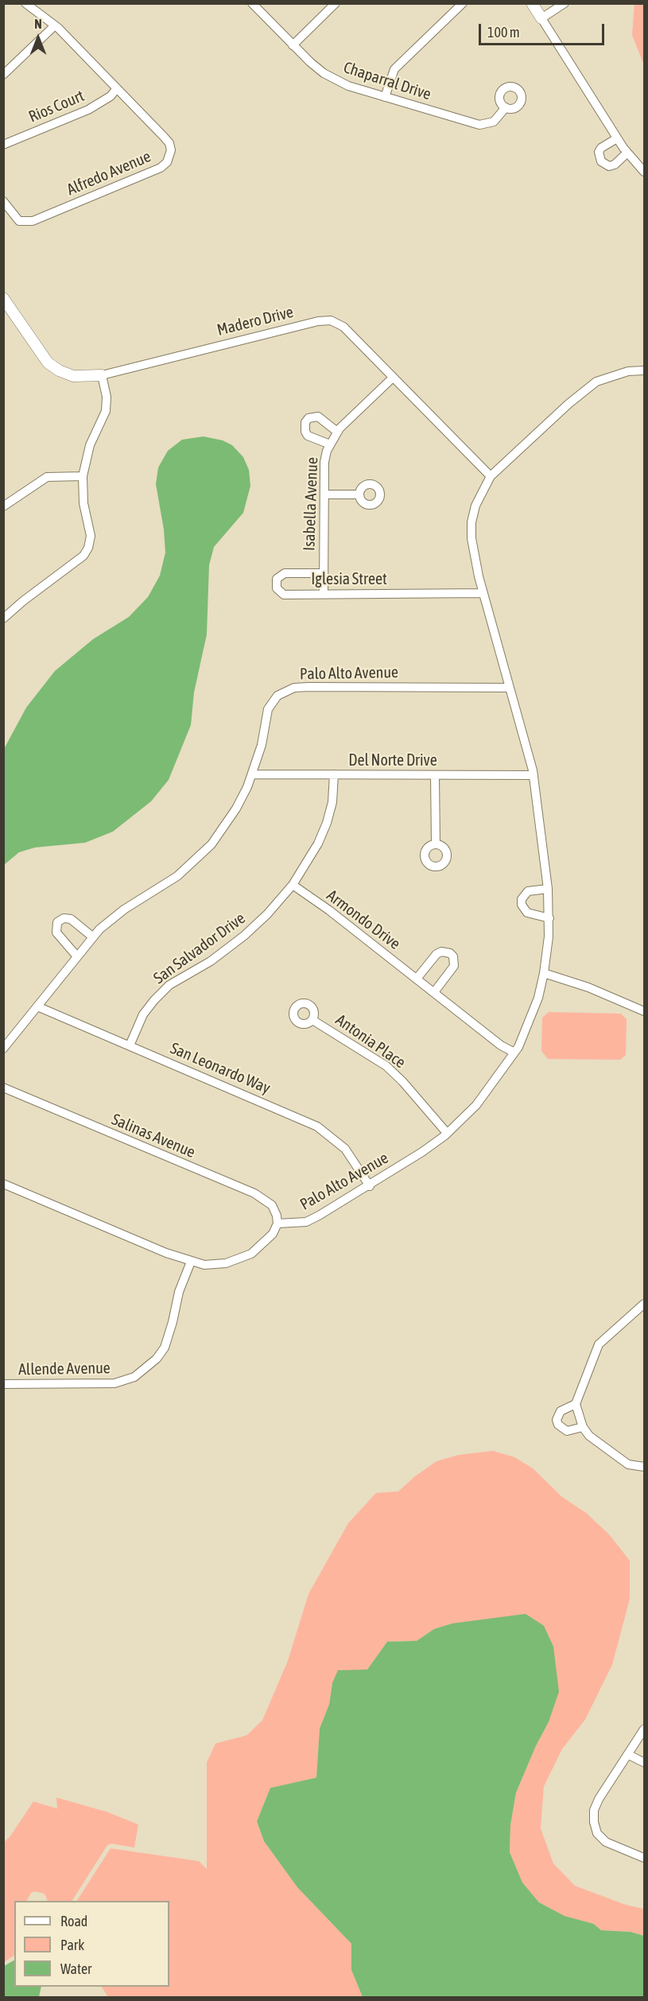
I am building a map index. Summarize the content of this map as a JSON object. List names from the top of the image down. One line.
{"streets":{"street":["Chaparral Drive","Rios Court","Alfredo Avenue","Madero Drive","Isabella Avenue","Iglesia Street","Palo Alto Avenue","Del Norte Drive","Armondo Drive","San Salvador Drive","Antonia Place","San Leonardo Way","Salinas Avenue","Allende Avenue"]},"crossings":[["Rios Court","Alfredo Avenue"],["Madero Drive","Isabella Avenue"],["Madero Drive","Palo Alto Avenue"],["Isabella Avenue","Iglesia Street"],["Iglesia Street","Palo Alto Avenue"],["Palo Alto Avenue","Del Norte Drive"],["Palo Alto Avenue","Armondo Drive"],["Palo Alto Avenue","Antonia Place"],["Palo Alto Avenue","San Leonardo Way"],["Palo Alto Avenue","Salinas Avenue"],["Del Norte Drive","San Salvador Drive"],["Armondo Drive","San Salvador Drive"],["San Salvador Drive","San Leonardo Way"]],"legend":["Road","Park","Water"],"scale_bar":"100 m","north":"top"}
